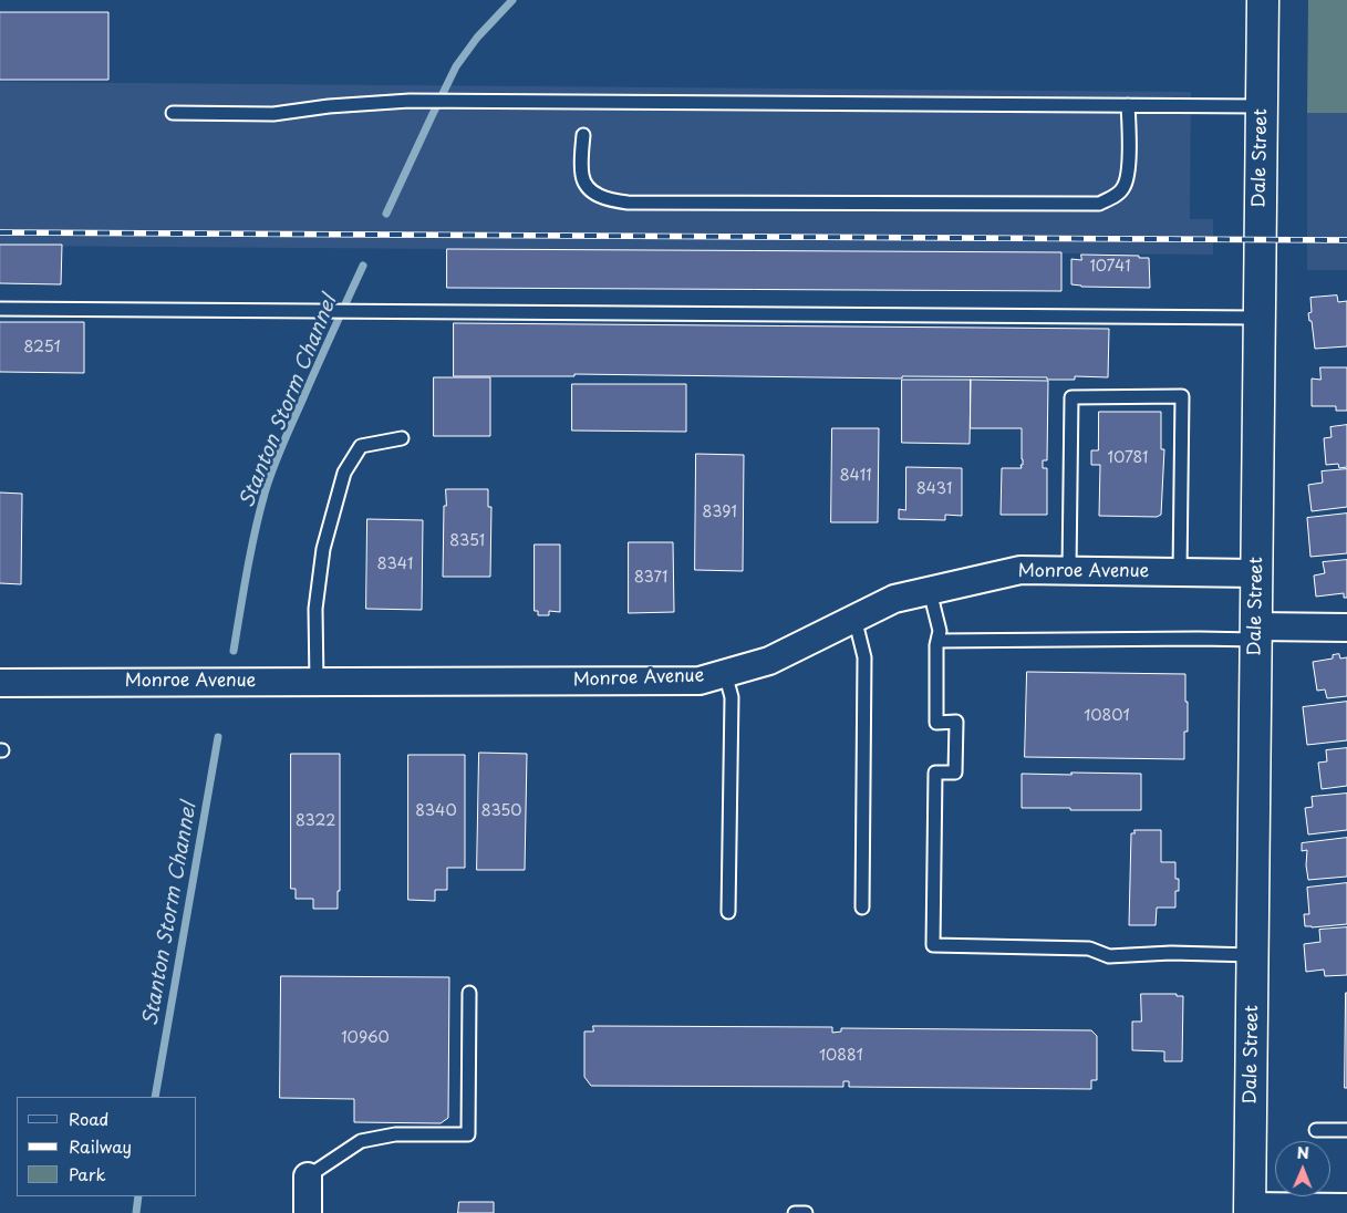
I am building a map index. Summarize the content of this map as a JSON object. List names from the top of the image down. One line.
{"streets":{"street":["Dale Street","Monroe Avenue"]},"crossings":[["Dale Street","Monroe Avenue"]],"water":["Stanton Storm Channel"],"house_numbers":["10741","8251","10781","8411","8431","8391","8351","8341","8371","10801","8340","8350","8322","10960","10881"],"legend":["Road","Railway","Park"],"north":"top"}
